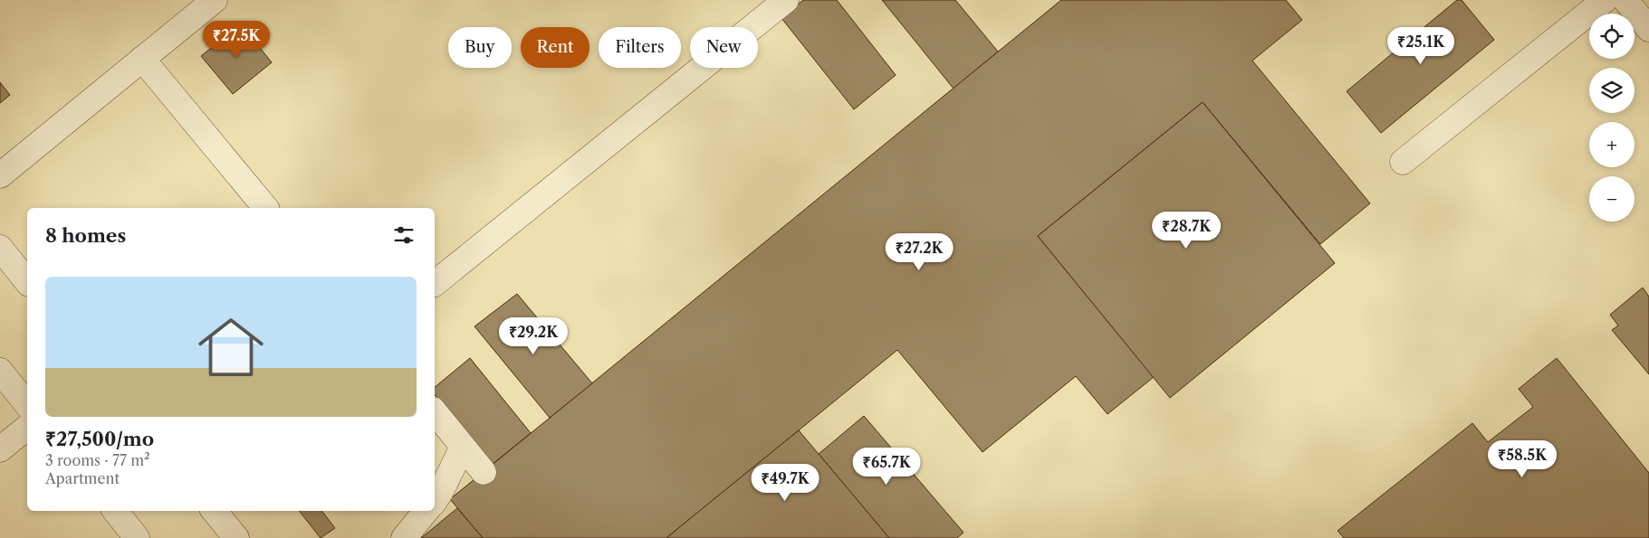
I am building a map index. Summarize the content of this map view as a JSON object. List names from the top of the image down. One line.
{"page":{"map_buttons":["+","−"],"price":["₹27.5K","₹25.1K","₹28.7K","₹27.2K","₹29.2K","₹58.5K","₹65.7K","₹49.7K"],"chip":["Buy","Rent","Filters","New"],"heading":"8 homes","list":[{"name":"₹27,500/mo","note":"3 rooms · 77 m² · Apartment"}]}}
